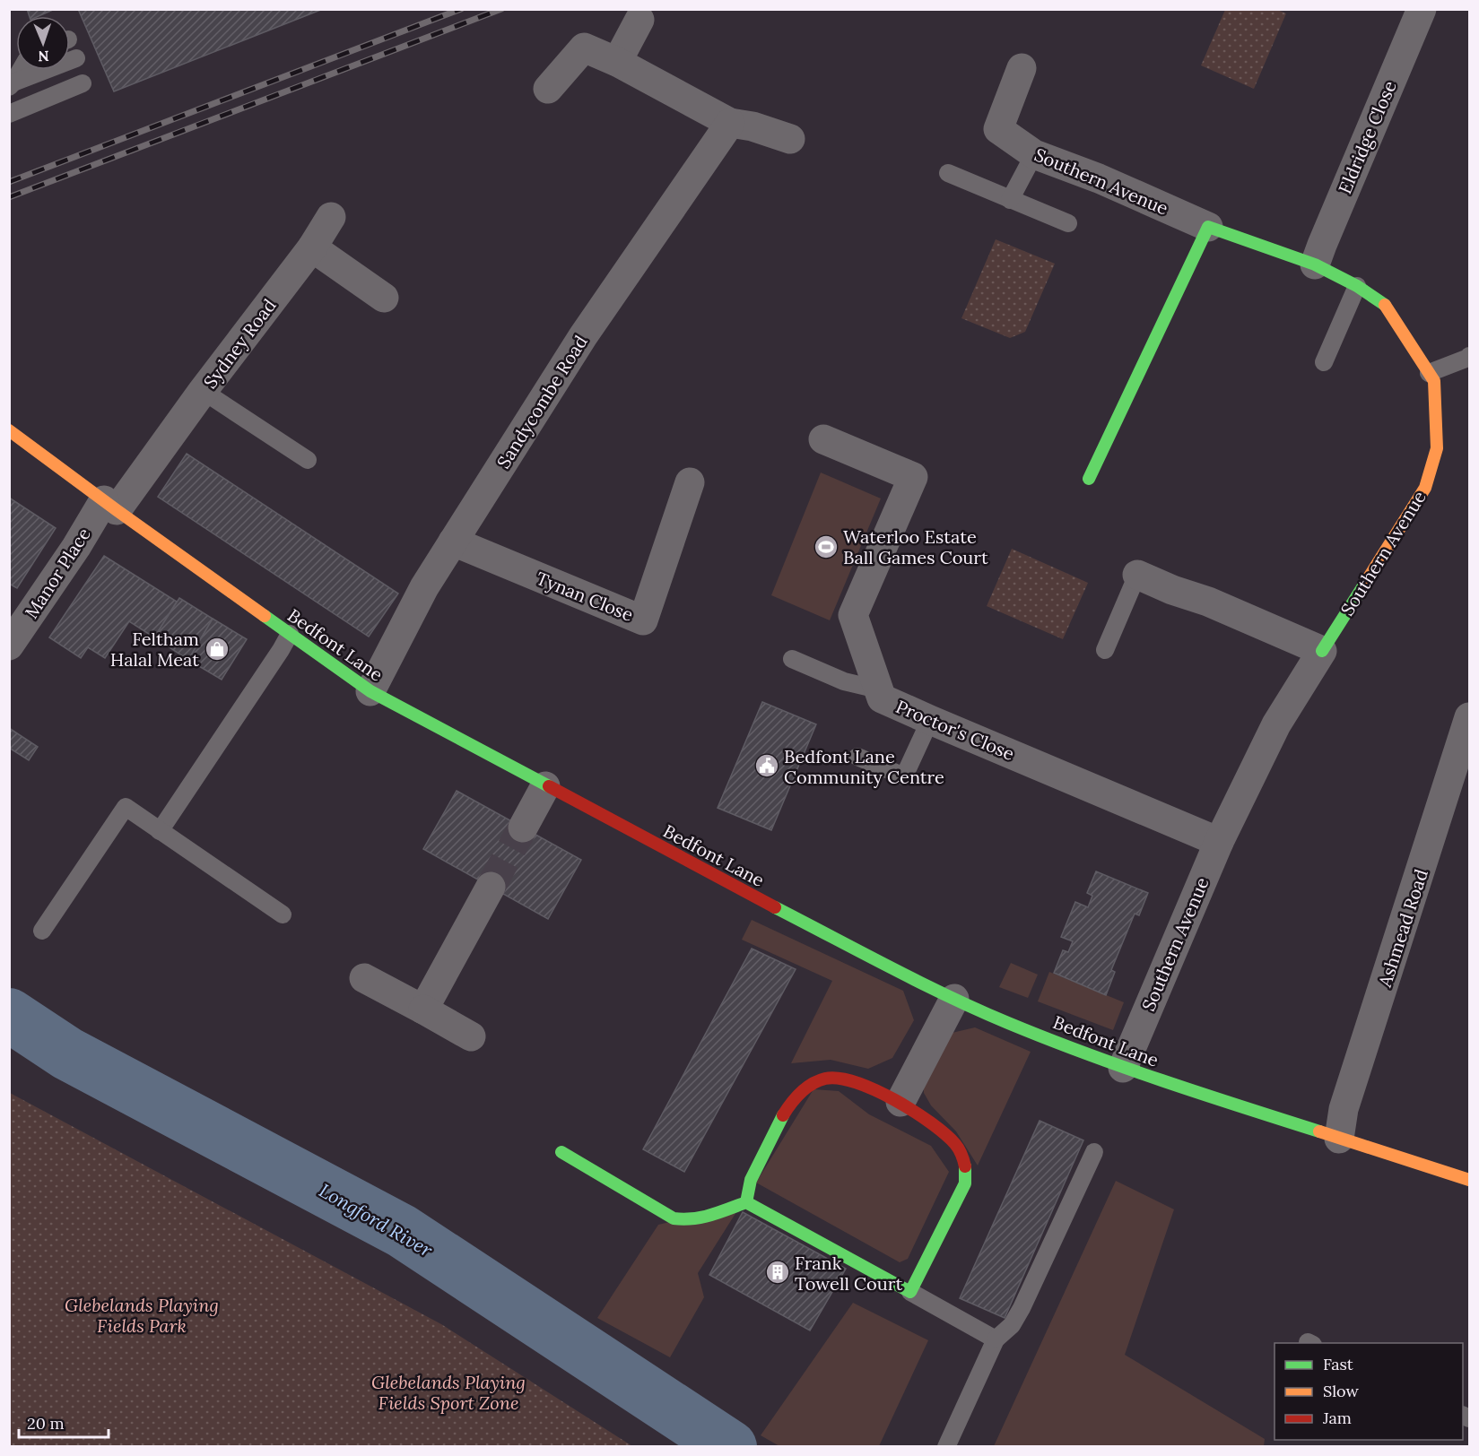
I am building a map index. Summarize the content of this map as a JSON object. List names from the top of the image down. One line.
{"streets":{"street":["Eldridge Close","Southern Avenue","Sydney Road","Sandycombe Road","Manor Place","Tynan Close","Bedfont Lane","Proctor's Close","Ashmead Road"]},"crossings":[["Eldridge Close","Southern Avenue"],["Southern Avenue","Bedfont Lane"],["Southern Avenue","Proctor's Close"],["Sydney Road","Manor Place"],["Sydney Road","Bedfont Lane"],["Sandycombe Road","Tynan Close"],["Sandycombe Road","Bedfont Lane"],["Manor Place","Bedfont Lane"],["Bedfont Lane","Ashmead Road"]],"water":["Longford River"],"parks":["Glebelands Playing Fields Park","Glebelands Playing Fields Sport Zone"],"places":{"sports":["Waterloo Estate Ball Games Court"],"shop":["Feltham Halal Meat"],"public building":["Bedfont Lane Community Centre"],"building":["Frank Towell Court"]},"legend":["Fast","Slow","Jam"],"scale_bar":"20 m","north":"bottom"}
